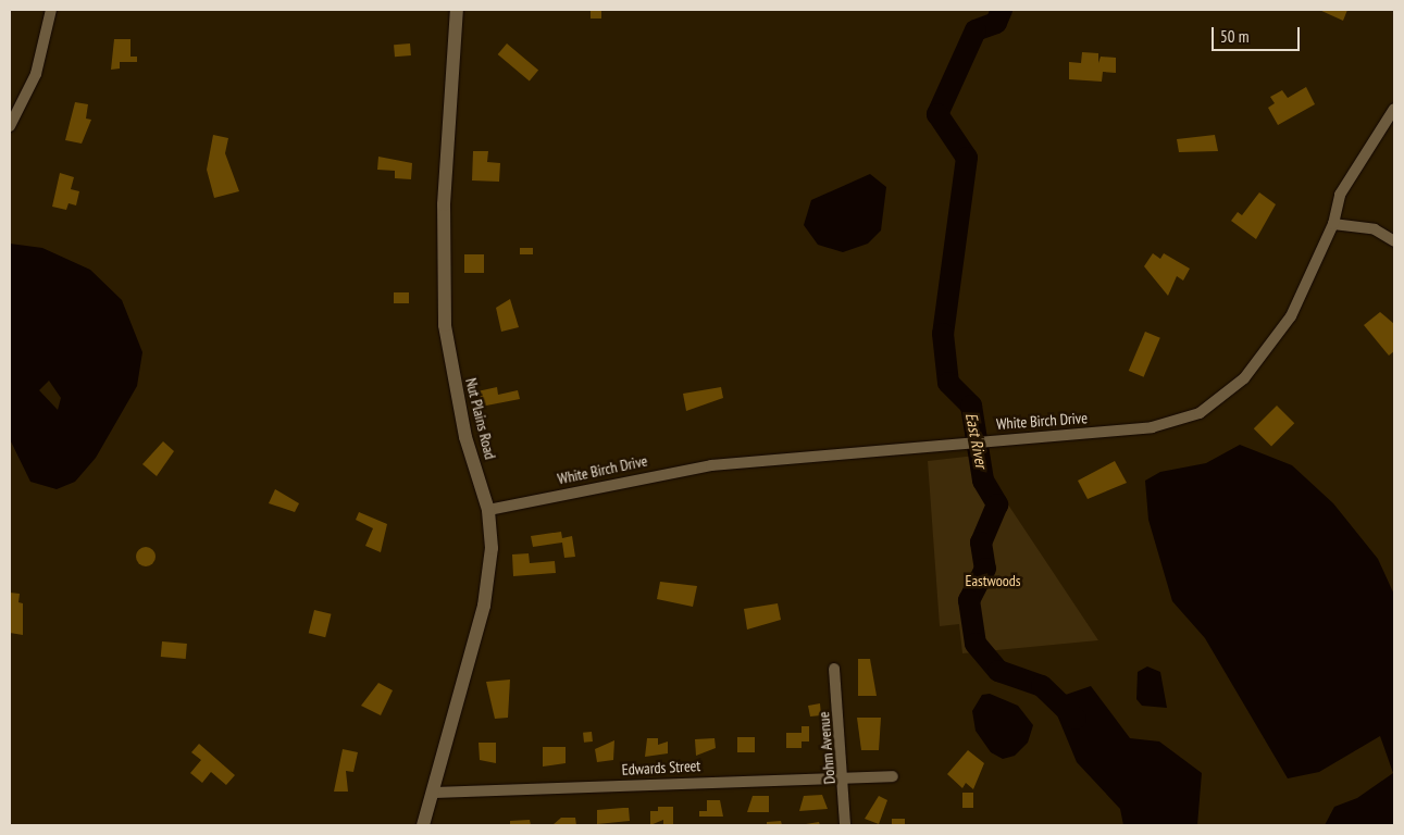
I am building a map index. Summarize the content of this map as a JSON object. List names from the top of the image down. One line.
{"streets":{"street":["Nut Plains Road","White Birch Drive","Dohm Avenue","Edwards Street"]},"crossings":[["Nut Plains Road","White Birch Drive"],["Nut Plains Road","Edwards Street"],["Dohm Avenue","Edwards Street"]],"water":["East River"],"parks":["Eastwoods"],"scale_bar":"50 m"}
